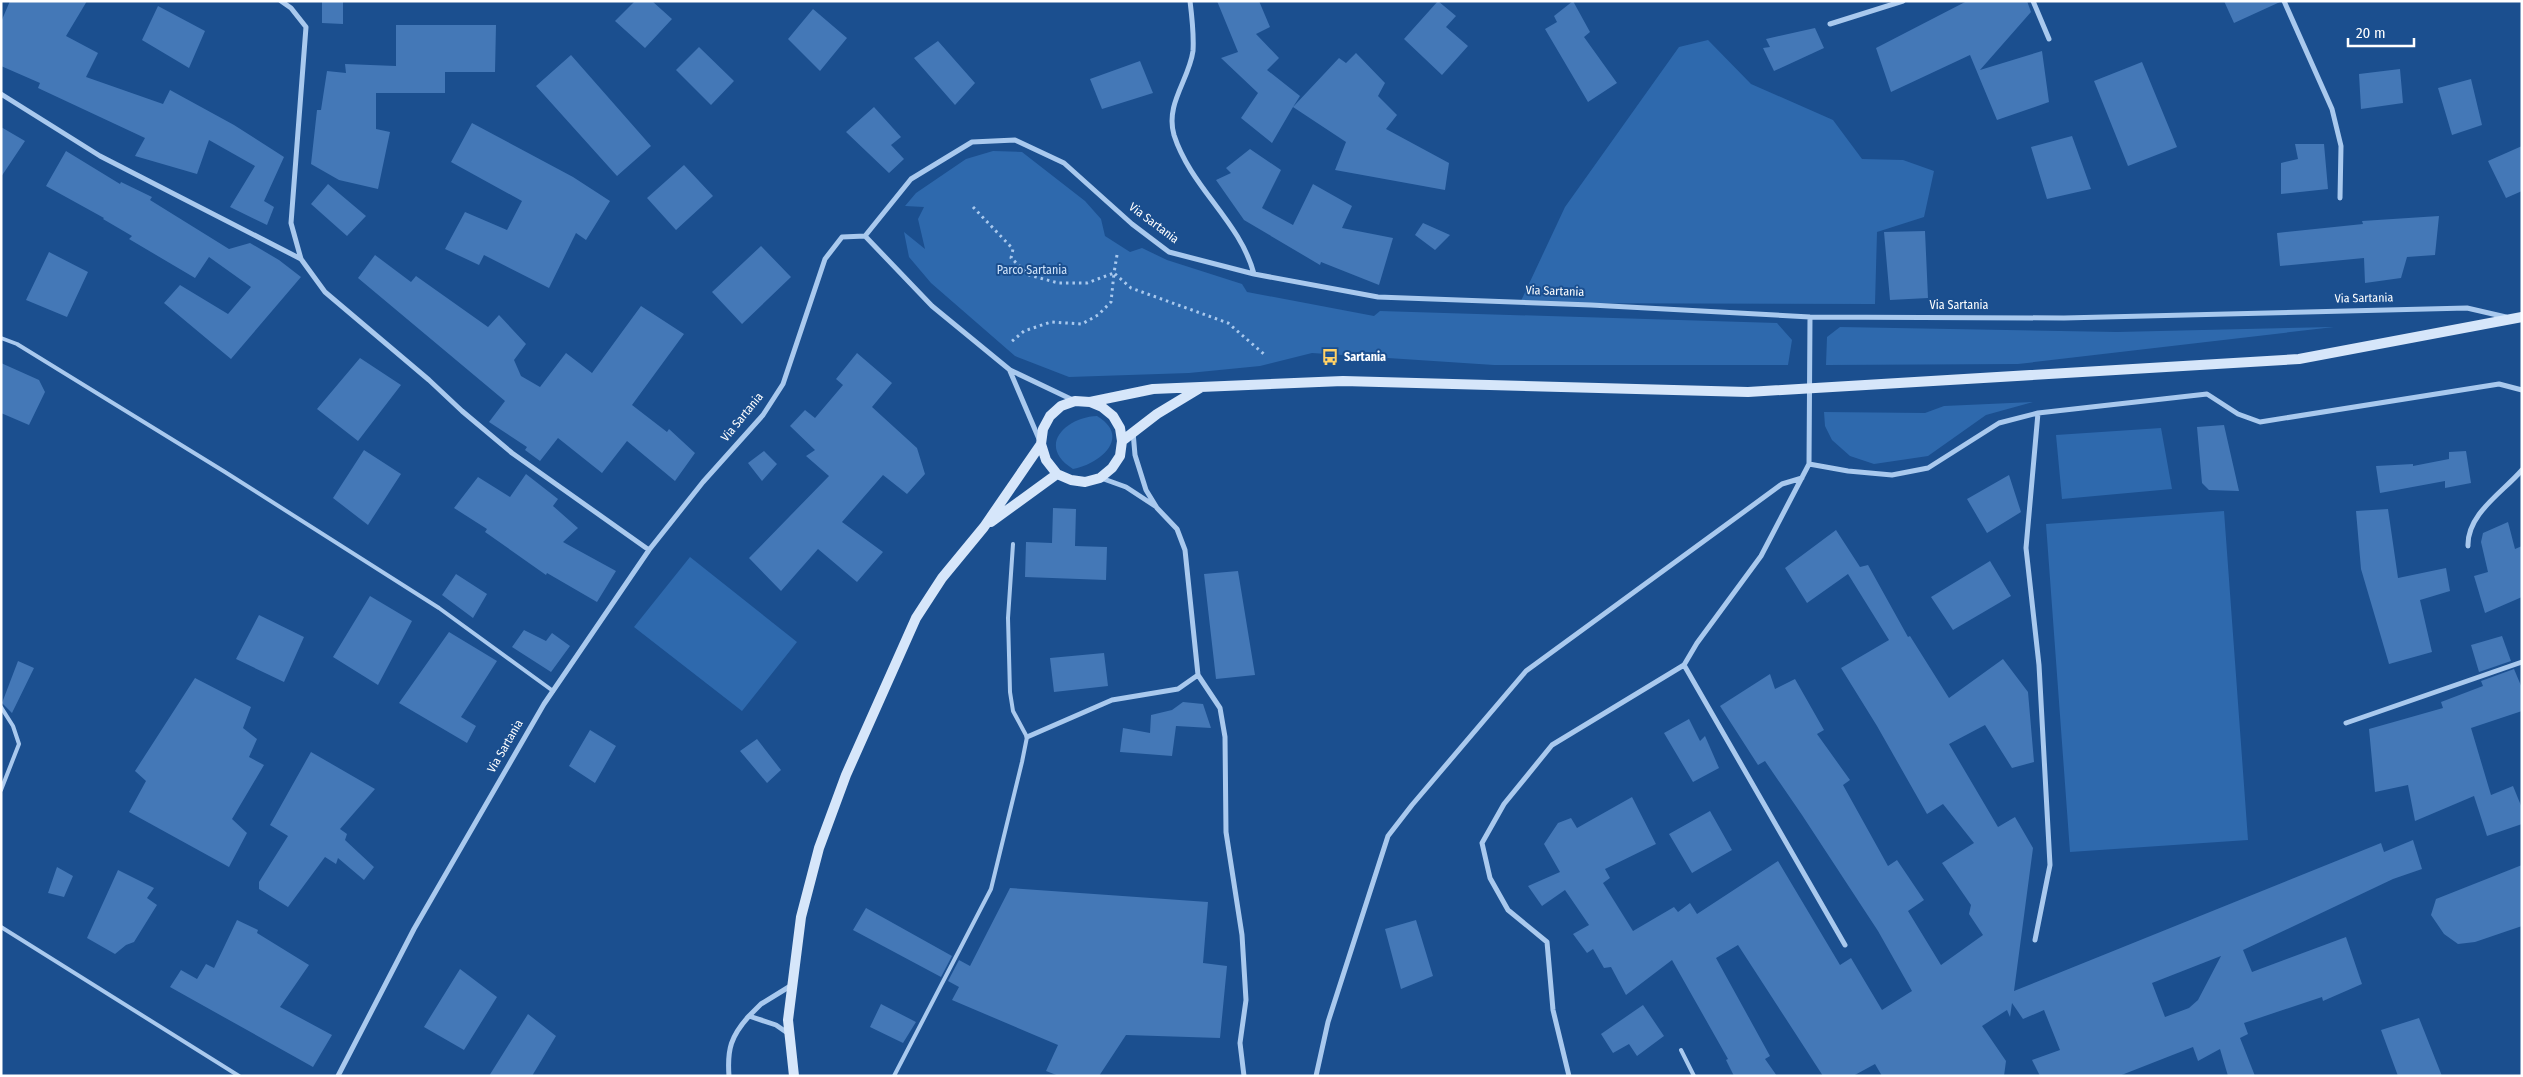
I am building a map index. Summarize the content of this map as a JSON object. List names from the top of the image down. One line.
{"streets":{"street":["Via Sartania"]},"parks":["Parco Sartania"],"places":{"bus stop":["Sartania"]},"scale_bar":"20 m"}
